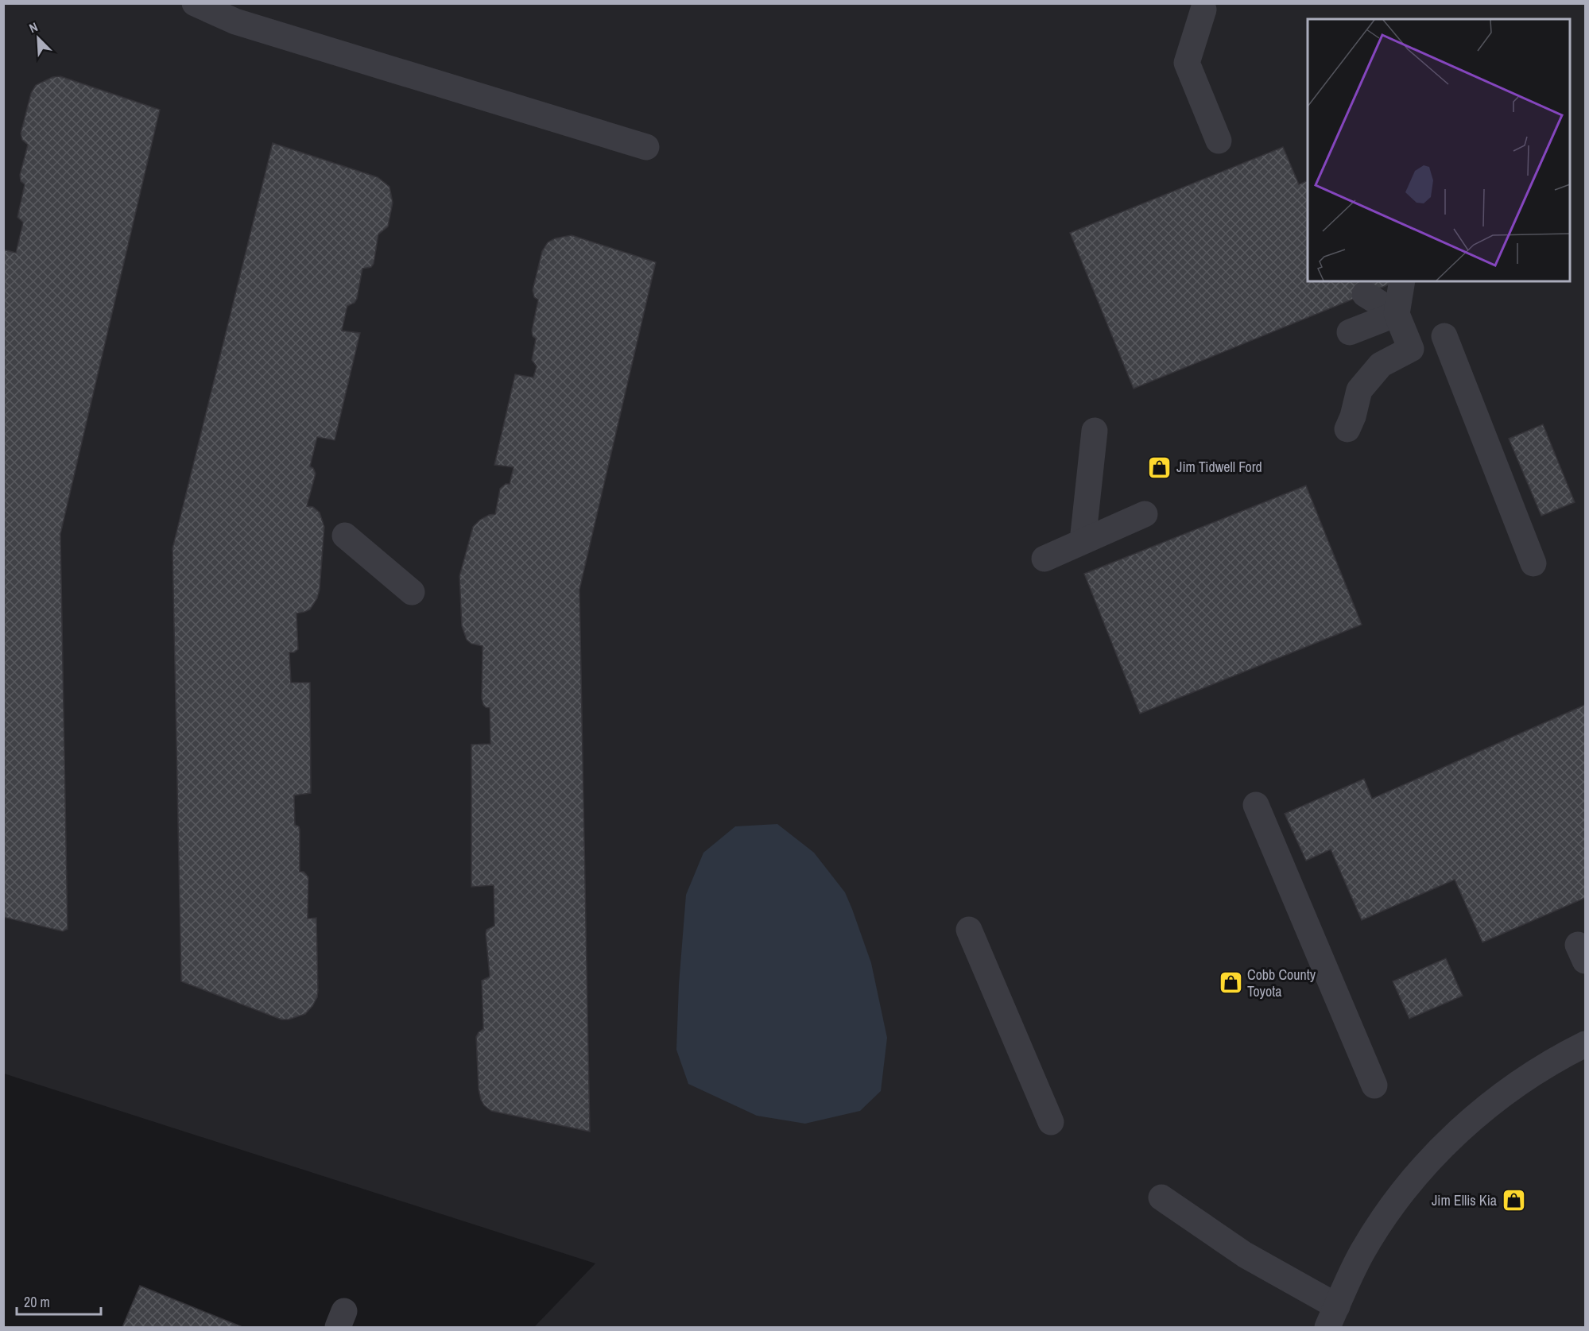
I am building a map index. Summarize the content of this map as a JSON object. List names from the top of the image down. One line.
{"places":{"shop":["Jim Tidwell Ford","Cobb County Toyota","Jim Ellis Kia"]},"scale_bar":"20 m","north":"top left"}
